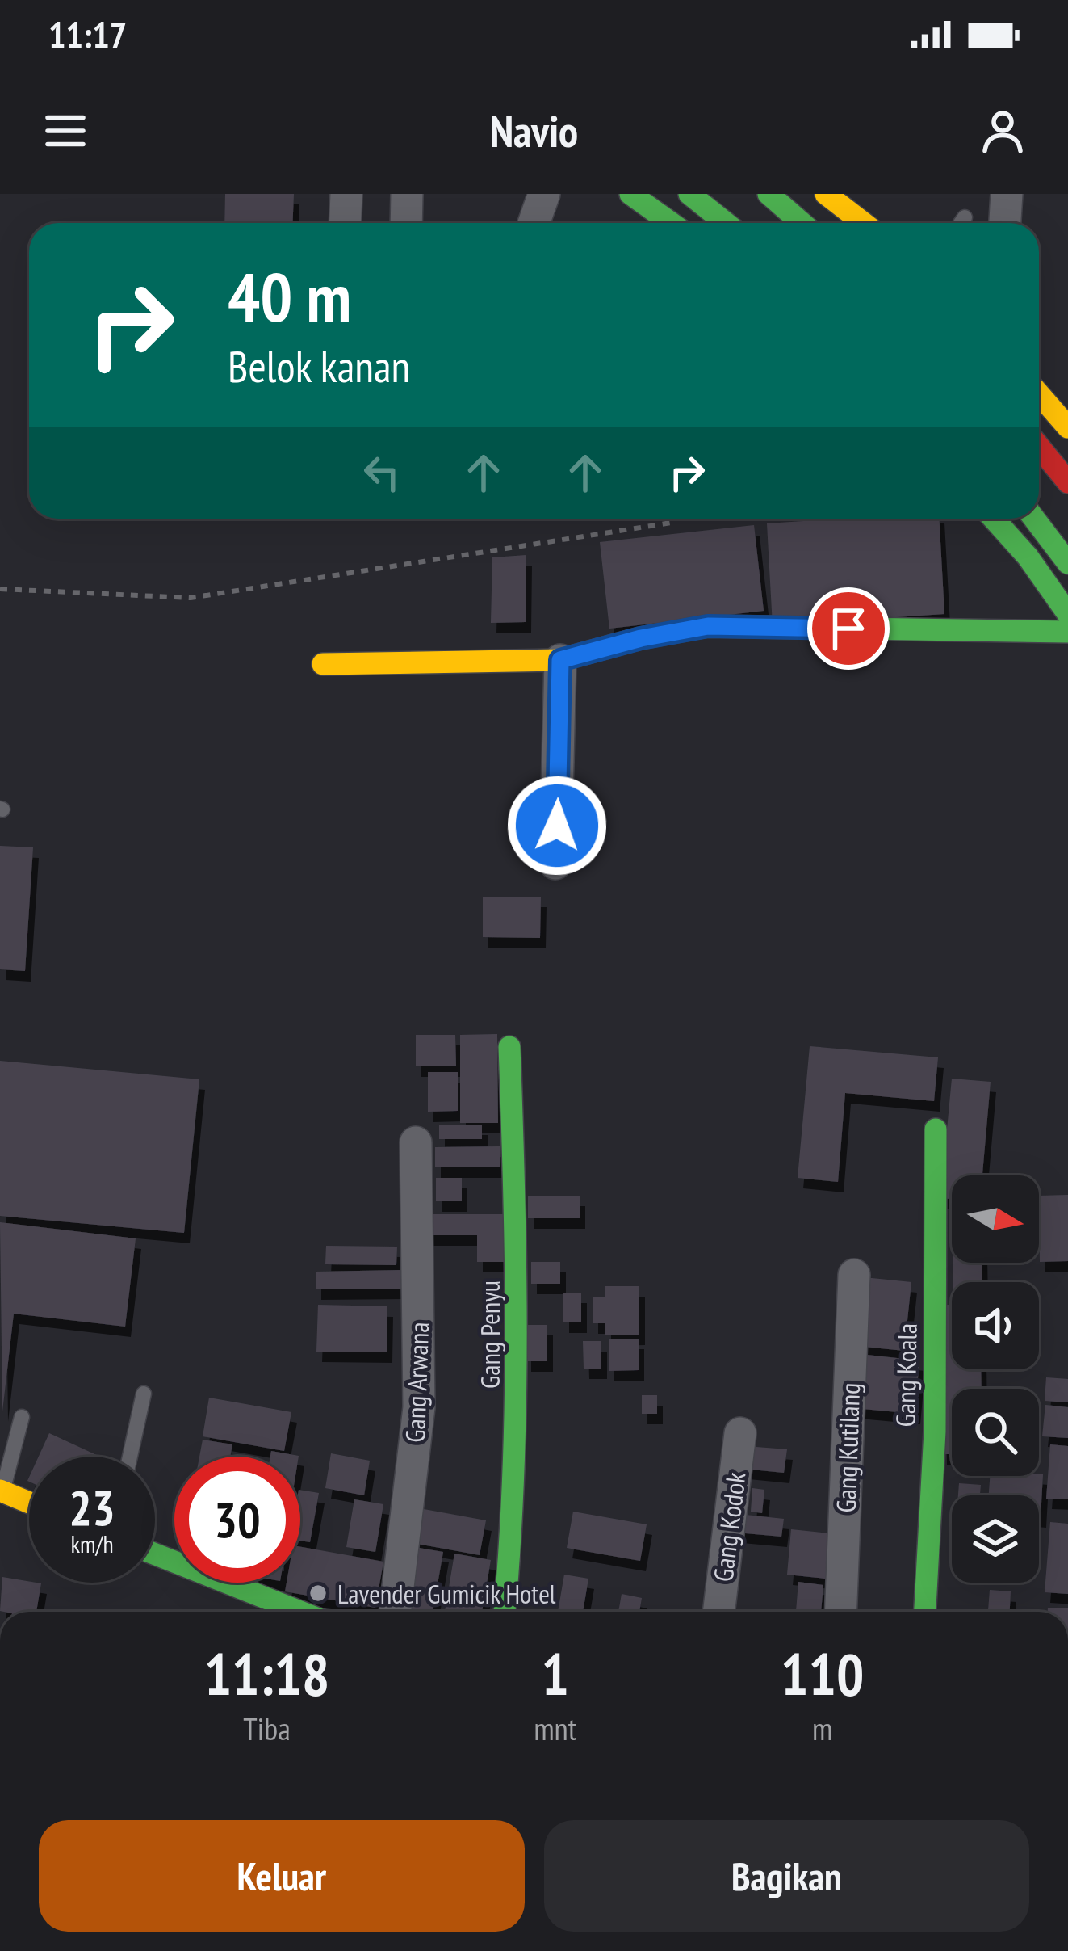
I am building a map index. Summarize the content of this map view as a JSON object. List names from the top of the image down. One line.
{"streets":{"main road":["Gang Penyu","Gang Koala"],"street":["Gang Arwana","Gang Kutilang","Gang Kodok"]},"places":["Lavender Gumicik Hotel"],"north":"right","page":{"status":"11:17","header":"Navio","turn":["40 m","Belok kanan"],"speed":"23 km/h","limit":"30","eta":["11:18","Tiba","1","mnt","110","m"],"buttons":["Keluar","Bagikan"]}}
